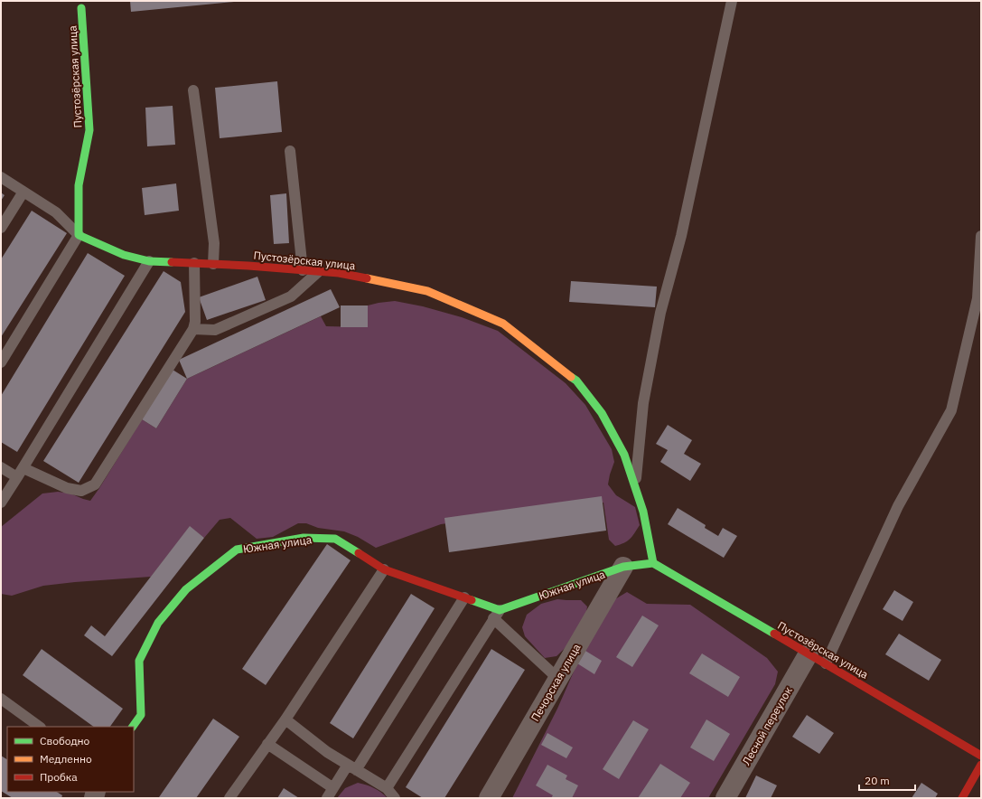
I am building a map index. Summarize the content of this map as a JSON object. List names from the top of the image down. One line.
{"streets":{"street":["Пустозёрская улица","Южная улица","Печорская улица","Лесной переулок"]},"crossings":[["Пустозёрская улица","Лесной переулок"],["Южная улица","Печорская улица"]],"legend":["Свободно","Медленно","Пробка"],"scale_bar":"20 m"}
